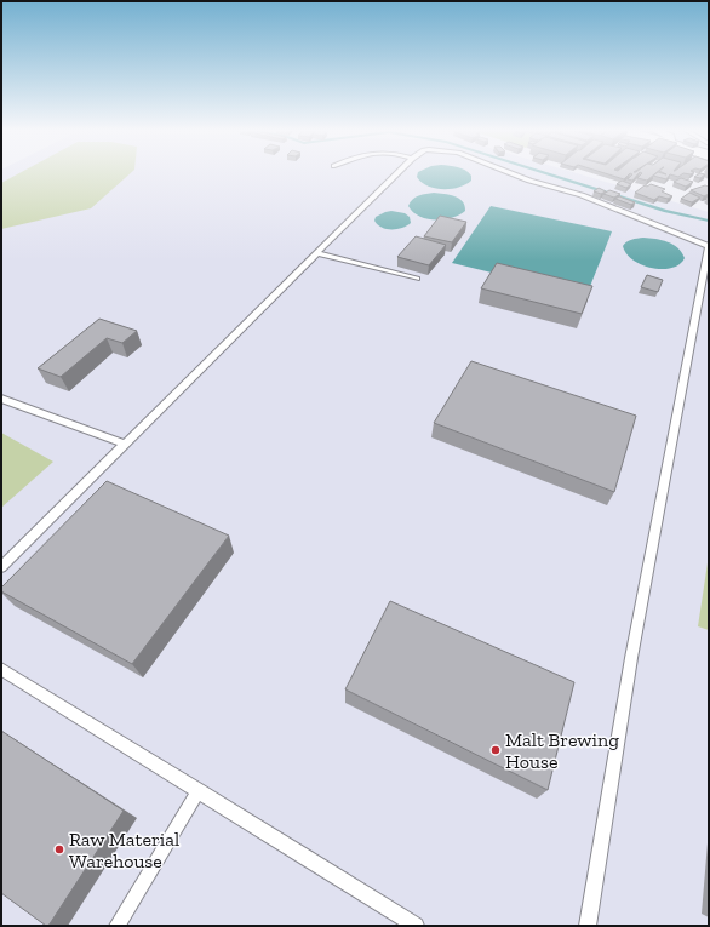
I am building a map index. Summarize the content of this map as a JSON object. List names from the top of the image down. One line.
{"places":["Malt Brewing House","Raw Material Warehouse"]}
